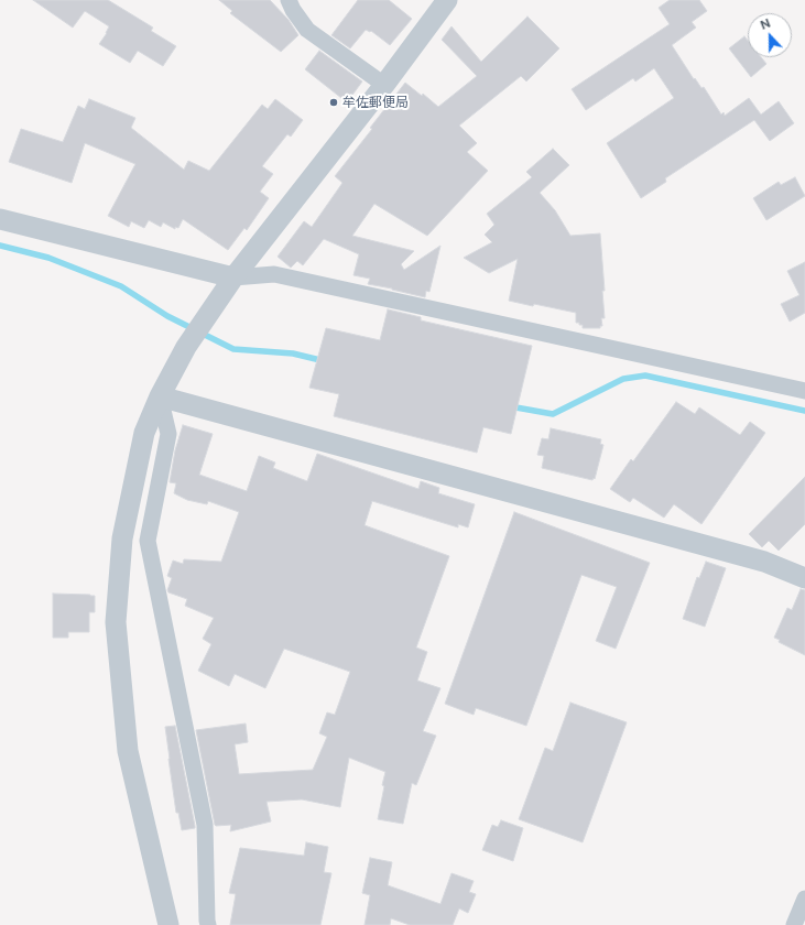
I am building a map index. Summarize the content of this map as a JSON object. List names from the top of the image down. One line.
{"places":["牟佐郵便局"],"north":"top"}
